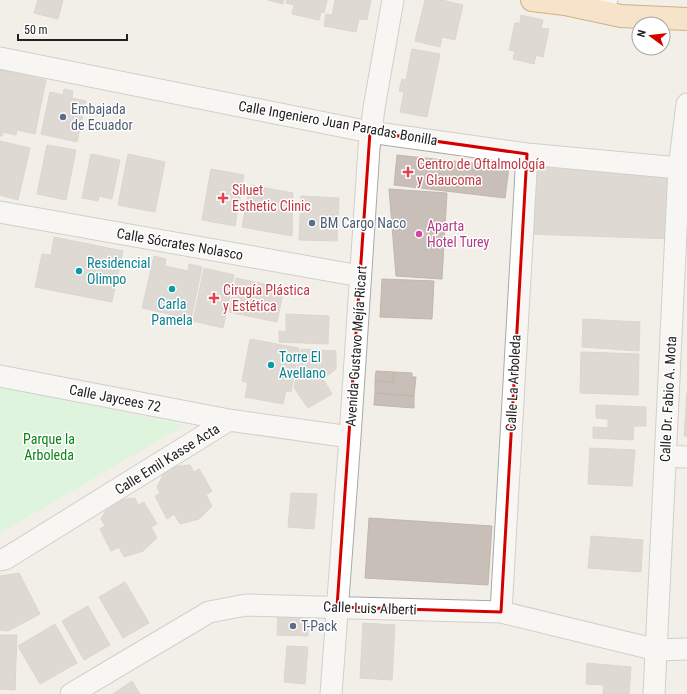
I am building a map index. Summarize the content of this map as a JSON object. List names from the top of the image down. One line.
{"streets":{"street":["Calle Ingeniero Juan Paradas Bonilla","Calle Sócrates Nolasco","Avenida Gustavo Mejía Ricart","Calle La Arboleda","Calle Jaycees 72","Calle Dr. Fabio A. Mota","Calle Emil Kasse Acta","Calle Luis Alberti"]},"crossings":[["Calle Ingeniero Juan Paradas Bonilla","Avenida Gustavo Mejía Ricart"],["Calle Ingeniero Juan Paradas Bonilla","Calle La Arboleda"],["Calle Ingeniero Juan Paradas Bonilla","Calle Dr. Fabio A. Mota"],["Calle Sócrates Nolasco","Avenida Gustavo Mejía Ricart"],["Avenida Gustavo Mejía Ricart","Calle Emil Kasse Acta"],["Avenida Gustavo Mejía Ricart","Calle Luis Alberti"],["Calle La Arboleda","Calle Luis Alberti"],["Calle Jaycees 72","Calle Emil Kasse Acta"],["Calle Dr. Fabio A. Mota","Calle Luis Alberti"]],"parks":["Parque la Arboleda"],"places":{"other":["Embajada de Ecuador","BM Cargo Naco","Aparta Hotel Turey","Residencial Olimpo","Carla Pamela","Torre El Avellano","T-Pack"],"health":["Centro de Oftalmología y Glaucoma","Siluet Esthetic Clinic","Cirugía Plástica y Estética"]},"scale_bar":"50 m","north":"left"}
